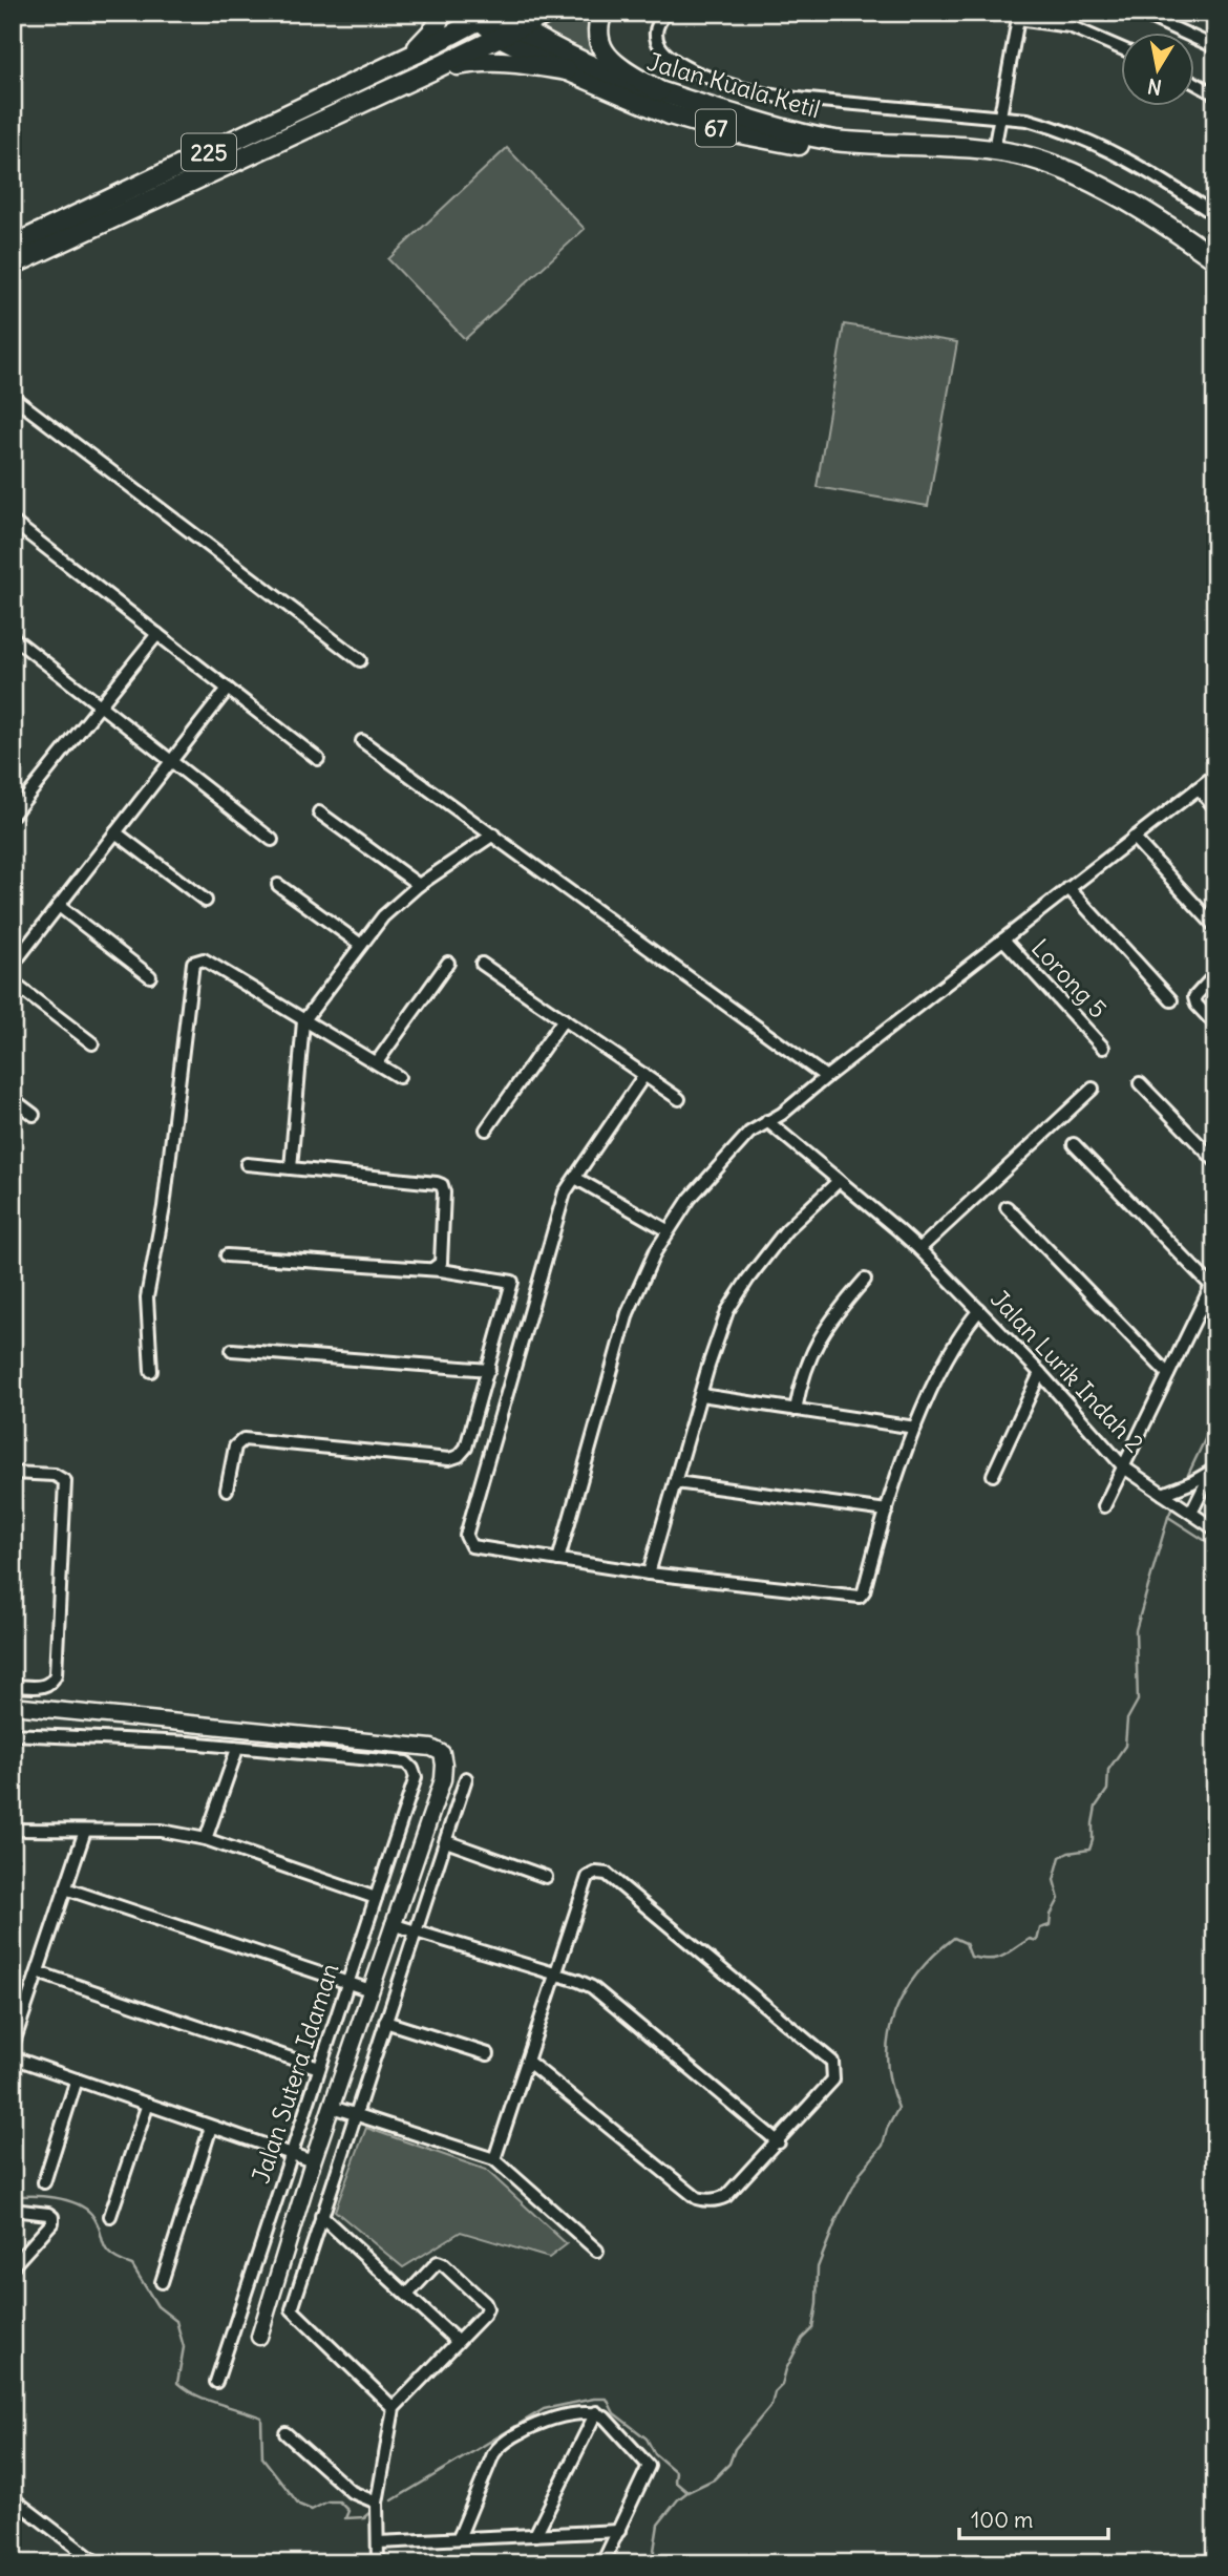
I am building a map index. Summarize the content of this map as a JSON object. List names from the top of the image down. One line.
{"streets":{"main road":["Jalan Kuala Ketil","67","225"],"street":["Lorong 5","Jalan Lurik Indah 2","Jalan Sutera Idaman"]},"crossings":[["Jalan Kuala Ketil","67"],["Jalan Kuala Ketil","225"],["67","225"]],"scale_bar":"100 m","north":"bottom"}
